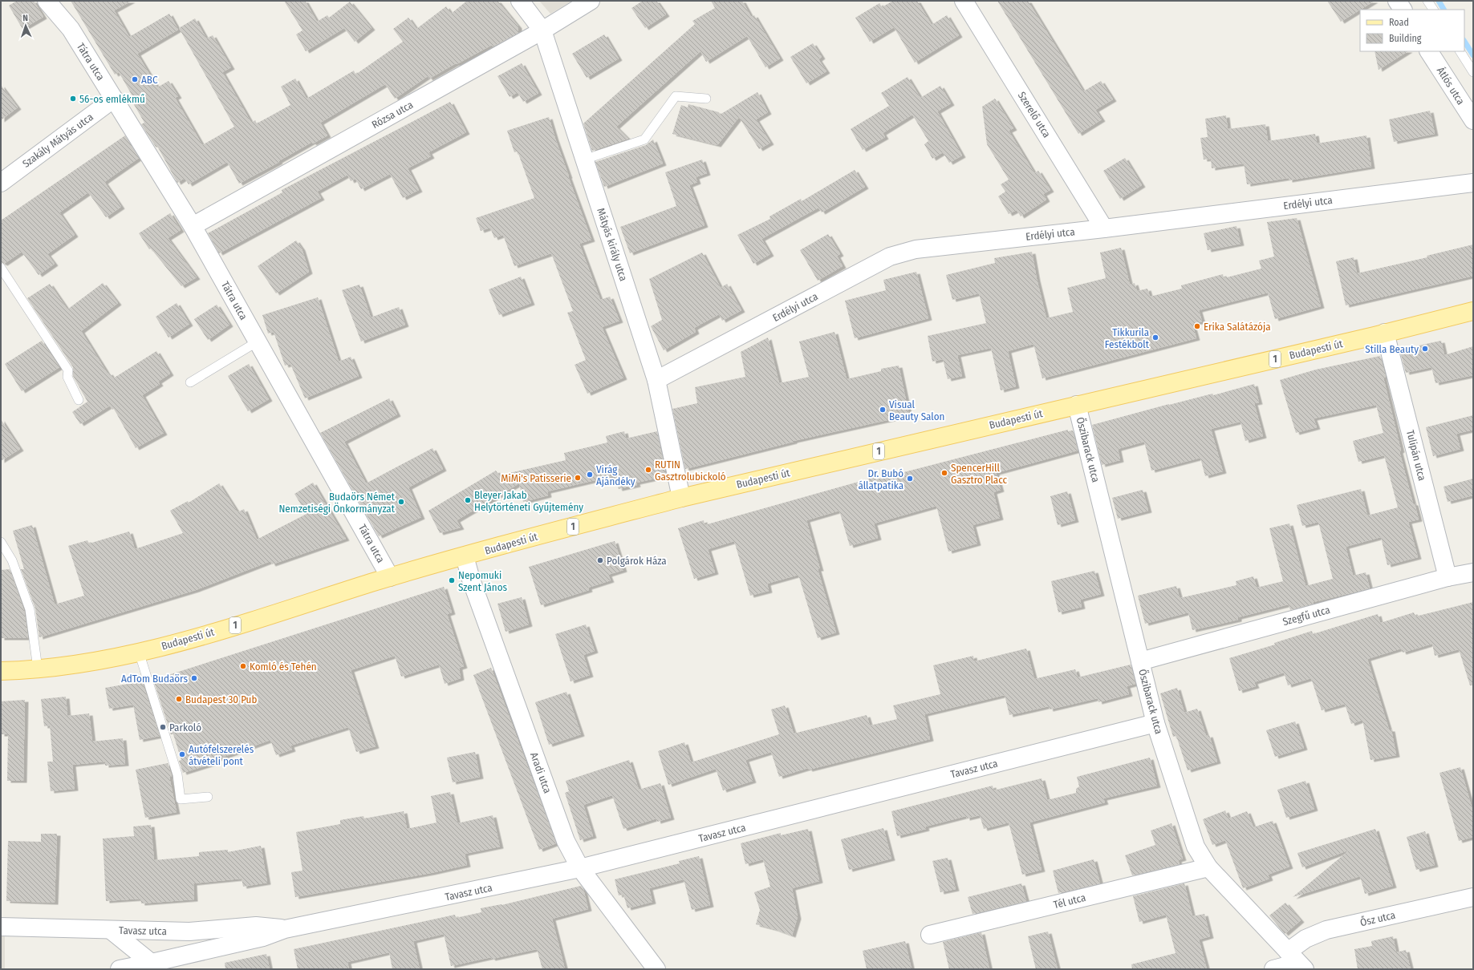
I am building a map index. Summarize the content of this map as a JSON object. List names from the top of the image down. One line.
{"streets":{"main road":["Budapesti út","1"],"street":["Tátra utca","Átlós utca","Rózsa utca","Szerelő utca","Szakály Mátyás utca","Erdélyi utca","Mátyás király utca","Őszibarack utca","Tulipán utca","Szegfű utca","Tavasz utca","Aradi utca","Tél utca","Ősz utca"]},"crossings":[["Tátra utca","Rózsa utca"],["Tátra utca","Szakály Mátyás utca"],["Tátra utca","Budapesti út"],["Rózsa utca","Mátyás király utca"],["Szerelő utca","Erdélyi utca"],["Erdélyi utca","Mátyás király utca"],["Mátyás király utca","Budapesti út"],["Budapesti út","Őszibarack utca"],["Budapesti út","Tulipán utca"],["Budapesti út","Aradi utca"],["Őszibarack utca","Szegfű utca"],["Őszibarack utca","Tavasz utca"],["Őszibarack utca","Tél utca"],["Őszibarack utca","Ősz utca"],["Tulipán utca","Szegfű utca"],["Tavasz utca","Aradi utca"]],"places":["ABC","56-os emlékmű","Erika Salátázója","Tikkurila Festékbolt","Stilla Beauty","Visual Beauty Salon","RUTIN Gasztrolubickoló","SpencerHill Gasztro Placc","Virág Ajándéky","MiMi's Patisserie","Dr. Bubó állatpatika","Bleyer Jakab Helytörténeti Gyűjtemény","Budaörs Német Nemzetiségi Önkormányzat","Polgárok Háza","Nepomuki Szent János","Komló és Tehén","AdTom Budaörs","Budapest 30 Pub","Parkoló","Autófelszerelés átvételi pont"],"legend":["Road","Building"],"north":"top"}
